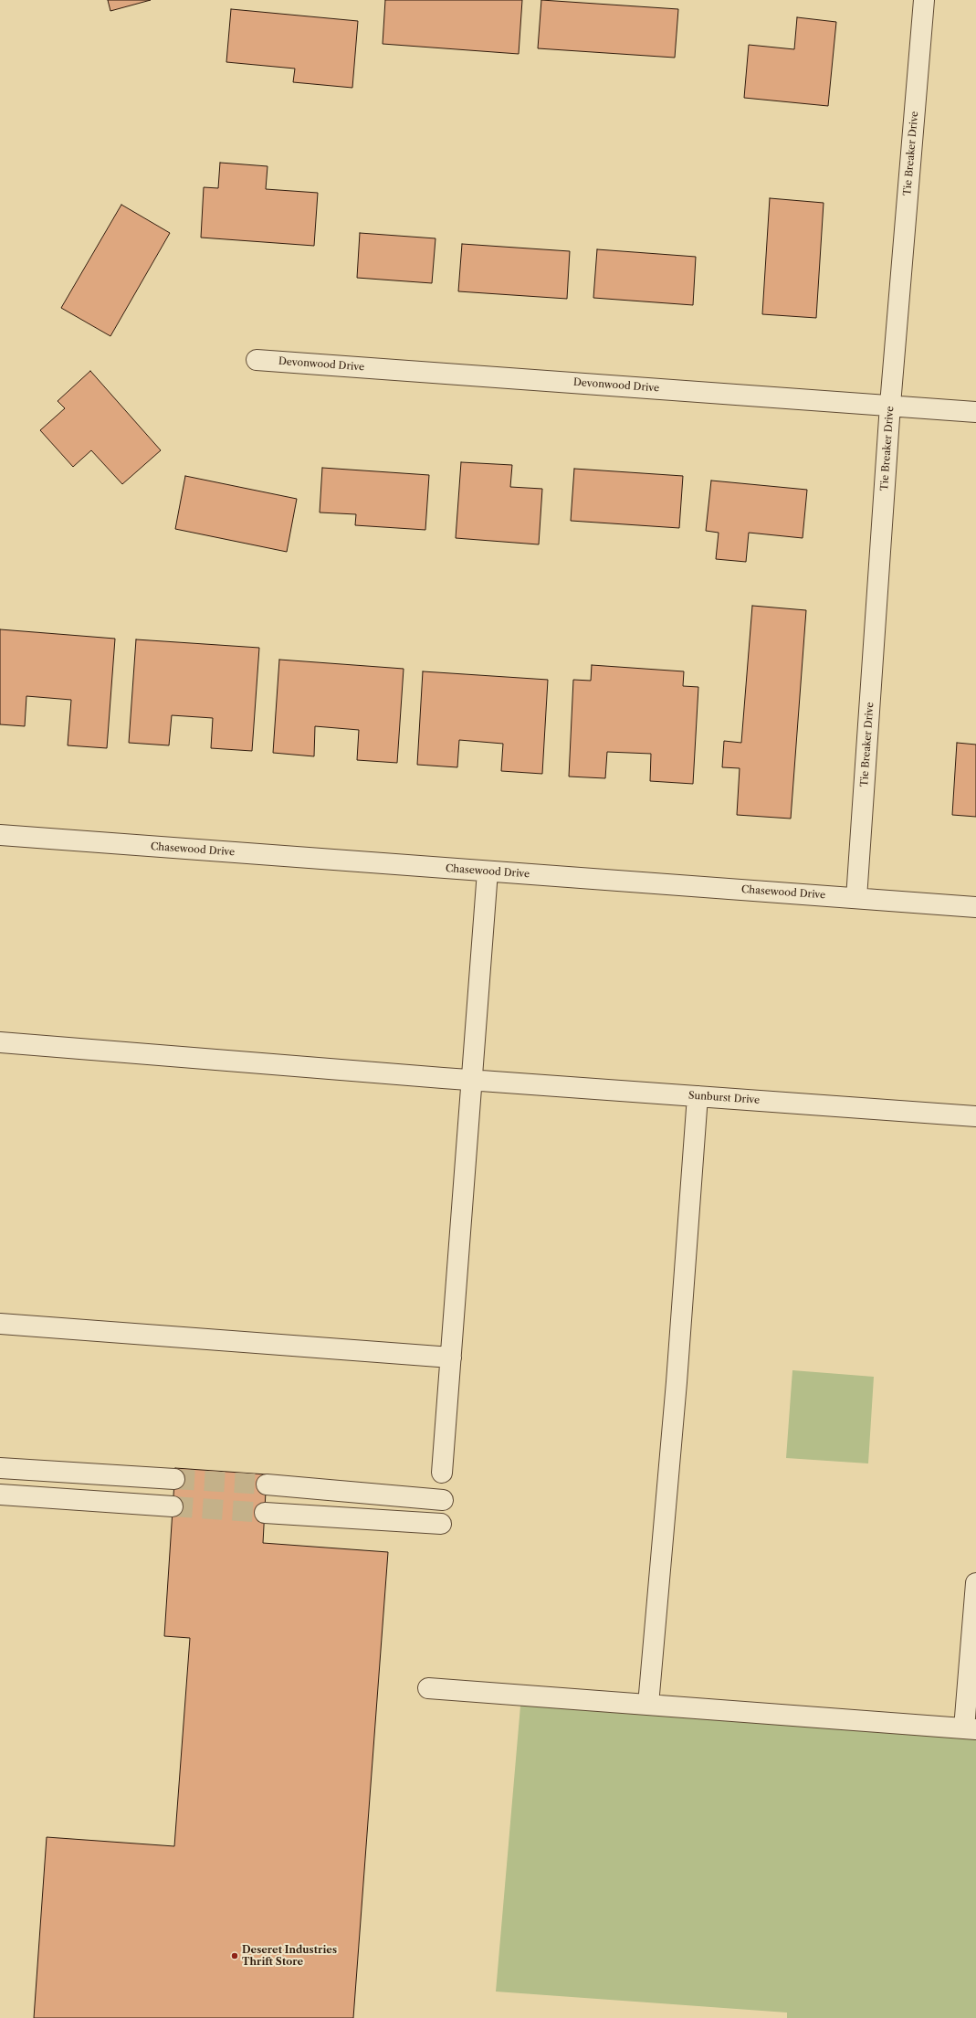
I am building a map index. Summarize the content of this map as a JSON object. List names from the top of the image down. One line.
{"streets":{"street":["Tie Breaker Drive","Devonwood Drive","Chasewood Drive","Sunburst Drive"]},"crossings":[["Tie Breaker Drive","Devonwood Drive"],["Tie Breaker Drive","Chasewood Drive"]],"places":["Deseret Industries Thrift Store"]}
